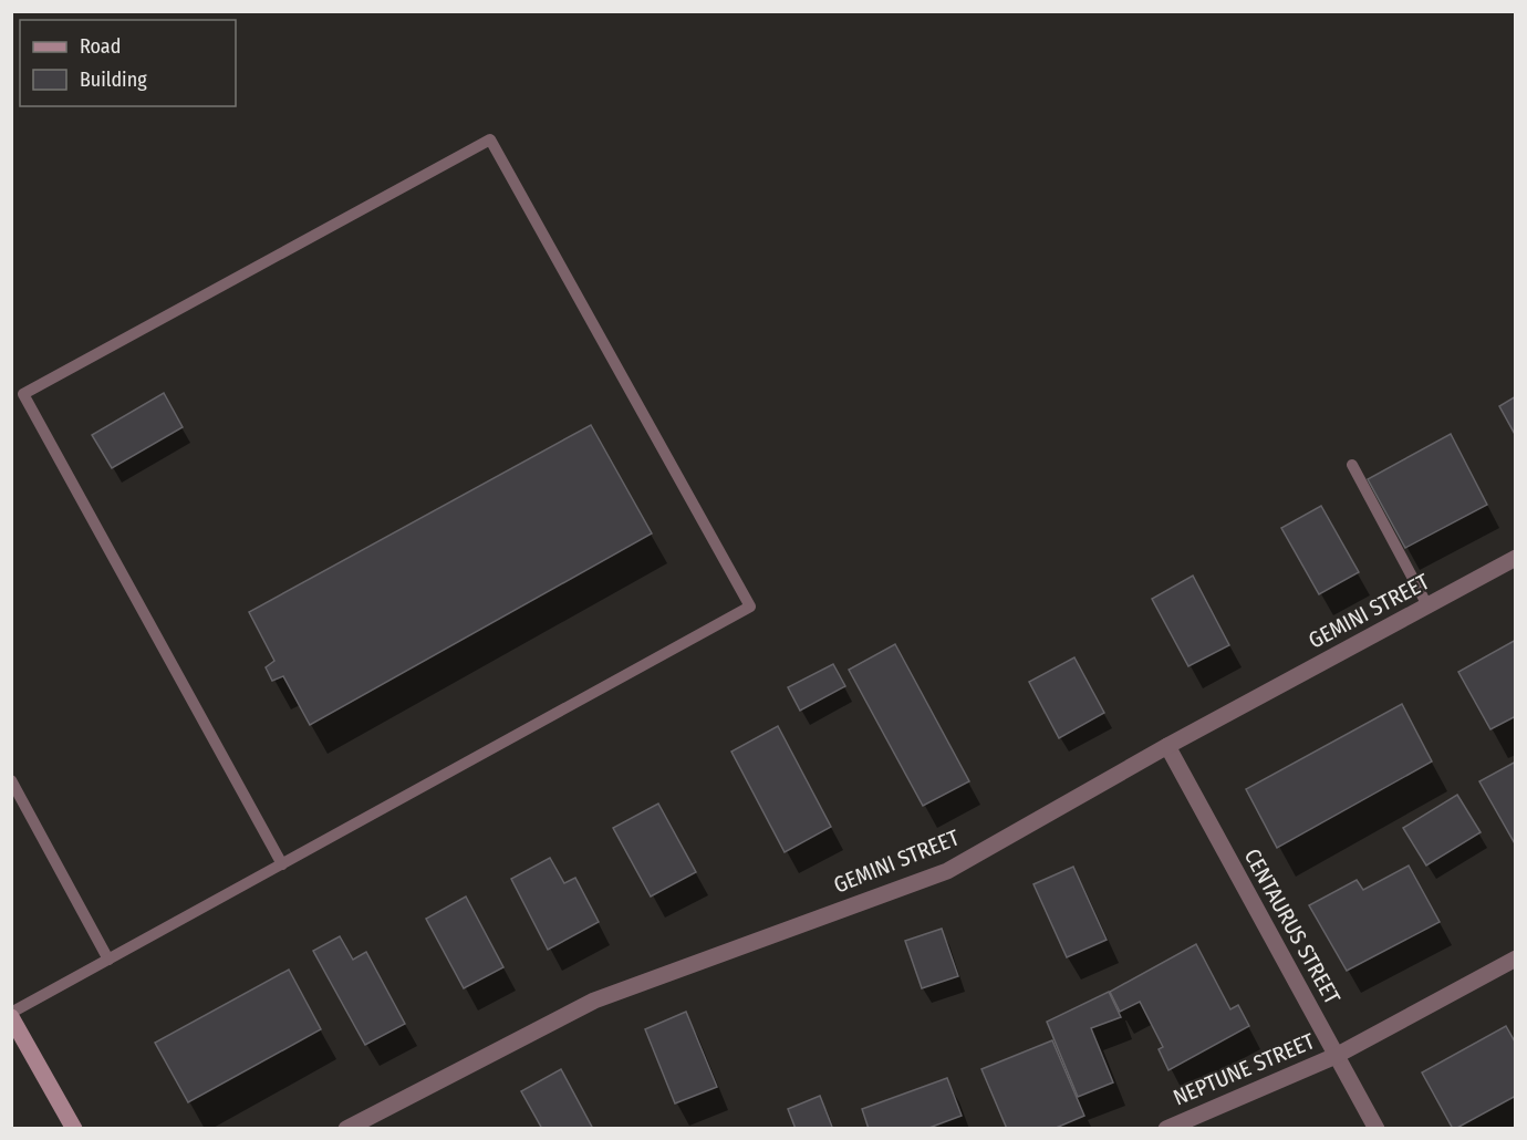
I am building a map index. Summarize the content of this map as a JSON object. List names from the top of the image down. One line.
{"streets":{"street":["GEMINI STREET","CENTAURUS STREET","NEPTUNE STREET"]},"crossings":[["GEMINI STREET","CENTAURUS STREET"],["CENTAURUS STREET","NEPTUNE STREET"]],"legend":["Road","Building"]}
